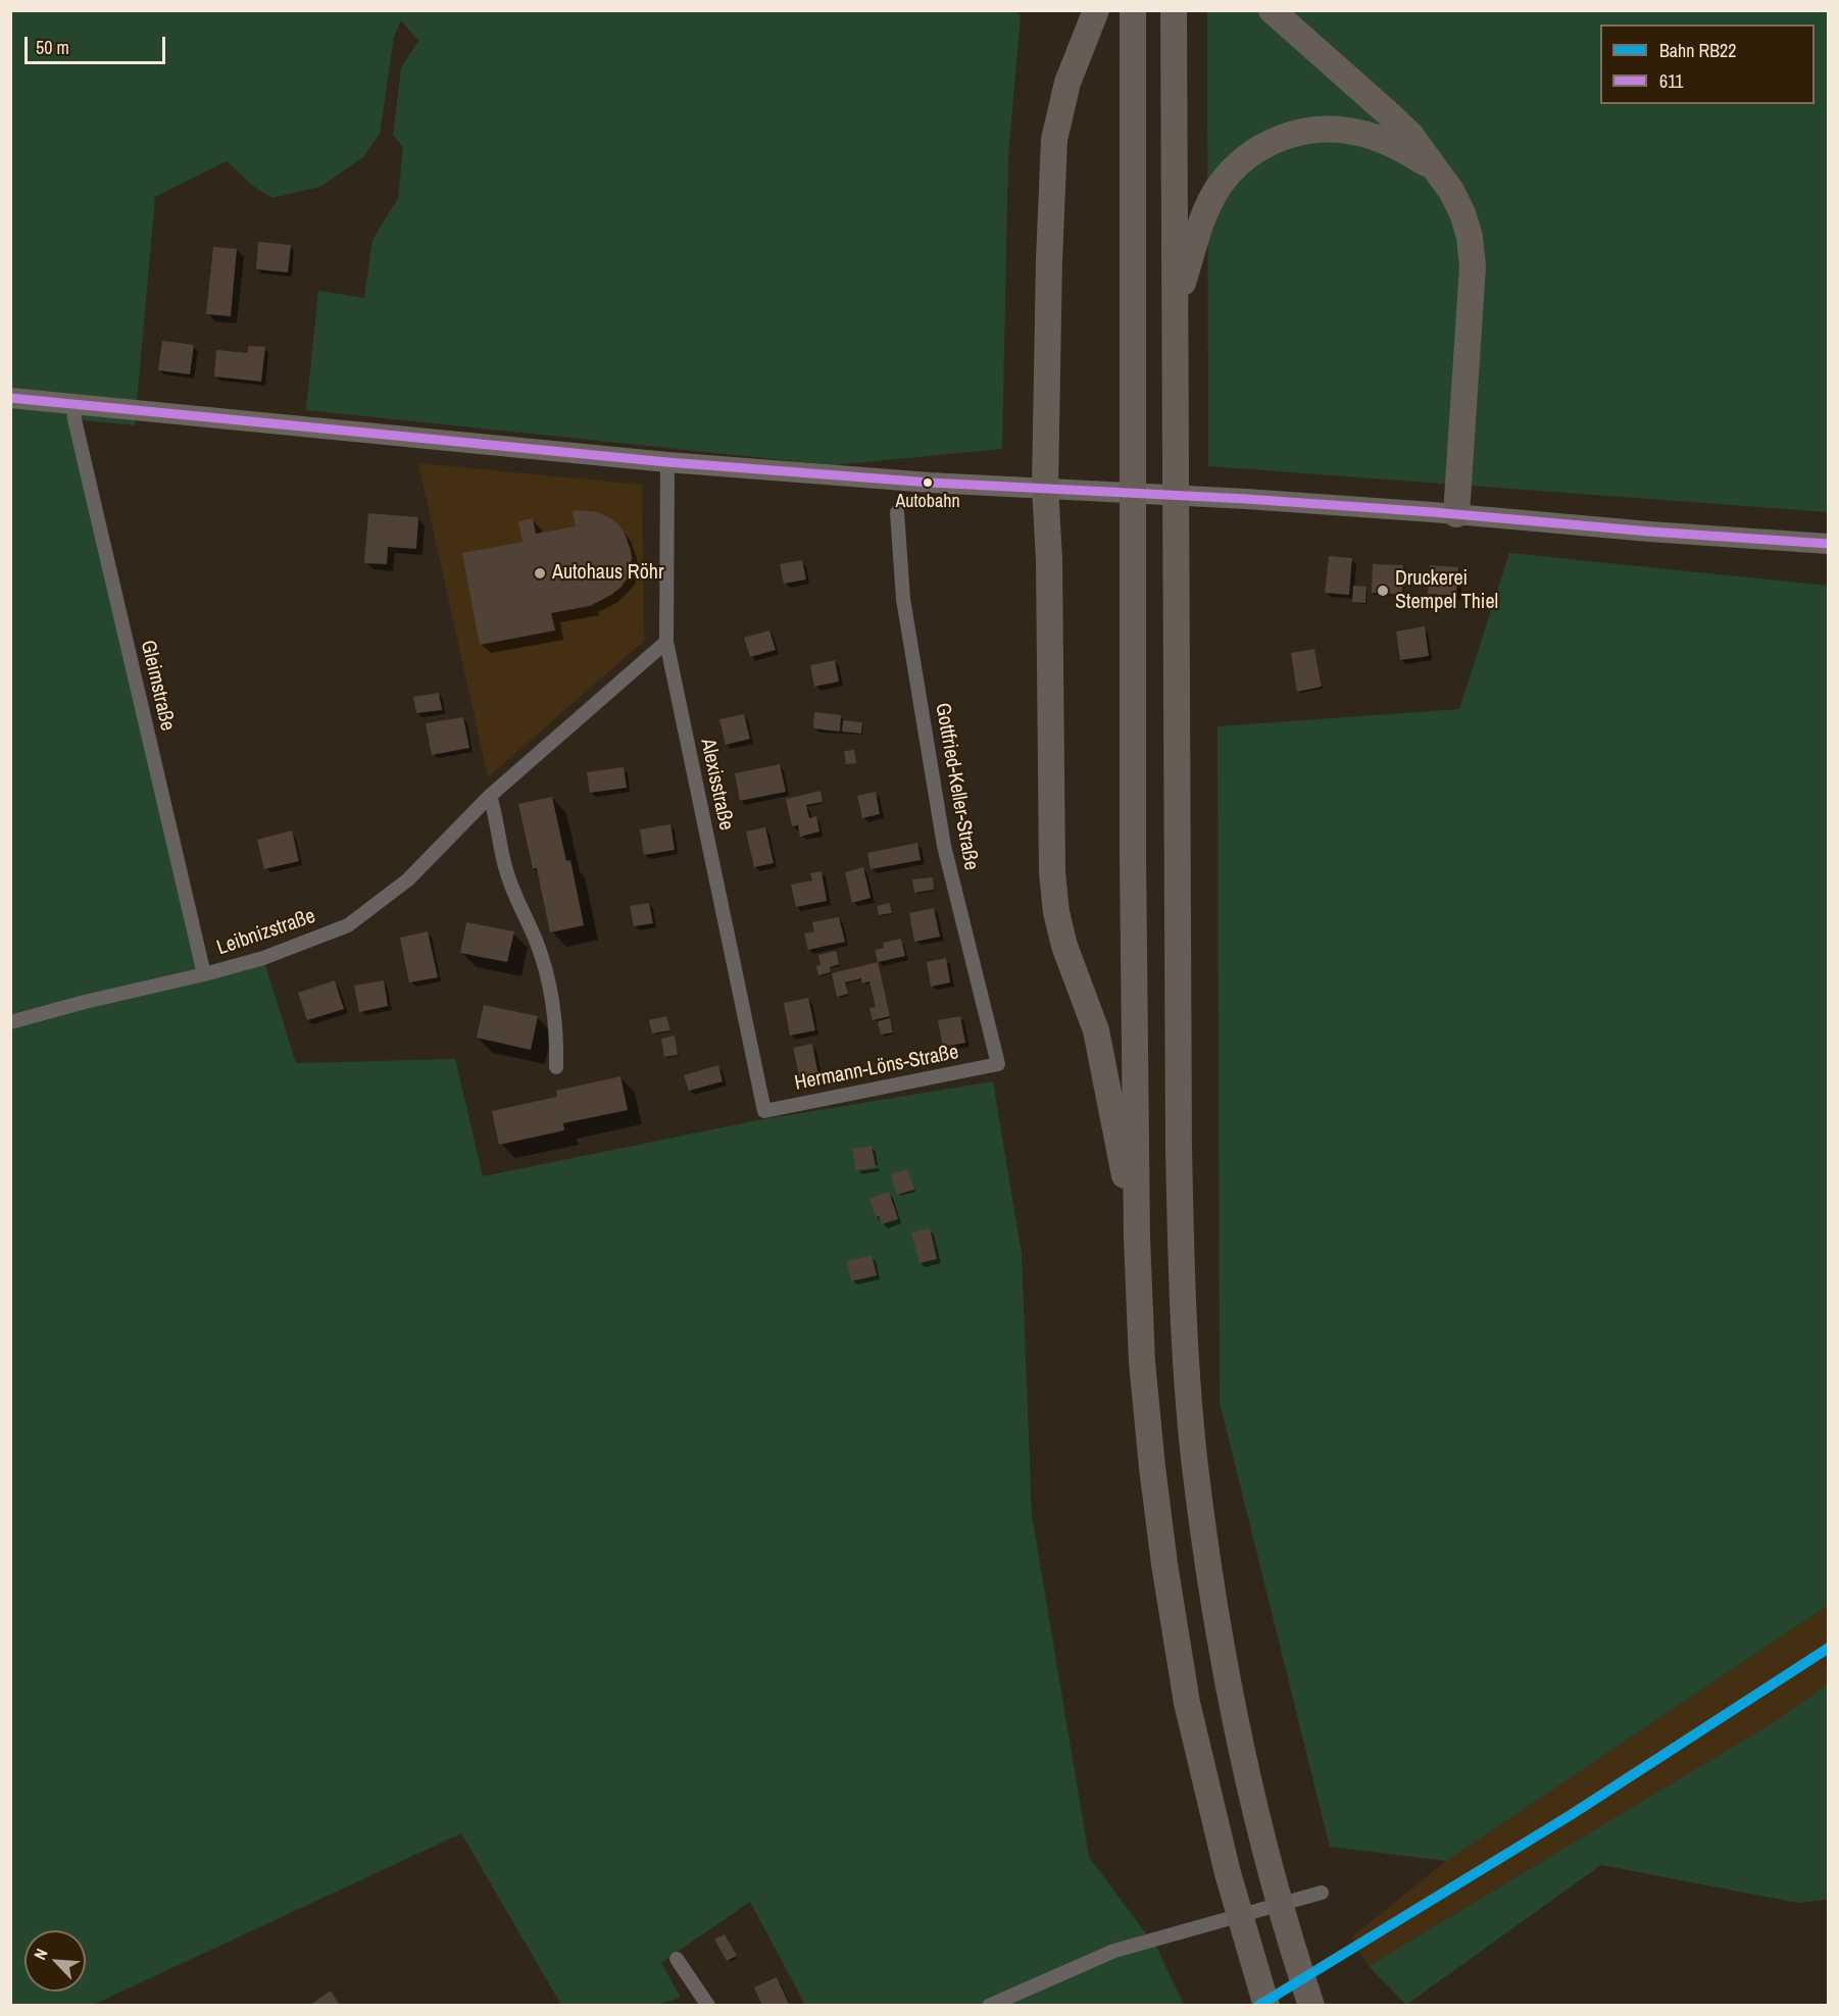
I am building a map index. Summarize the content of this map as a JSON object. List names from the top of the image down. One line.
{"streets":{"street":["Gleimstraße","Alexisstraße","Gottfried-Keller-Straße","Leibnizstraße","Hermann-Löns-Straße"]},"crossings":[["Gleimstraße","Leibnizstraße"],["Alexisstraße","Leibnizstraße"],["Alexisstraße","Hermann-Löns-Straße"],["Gottfried-Keller-Straße","Hermann-Löns-Straße"]],"places":["Autobahn","Autohaus Röhr","Druckerei Stempel Thiel"],"lines":["transit line 611","rail line RB22"],"legend":["Bahn RB22","611"],"scale_bar":"50 m","north":"top left"}
